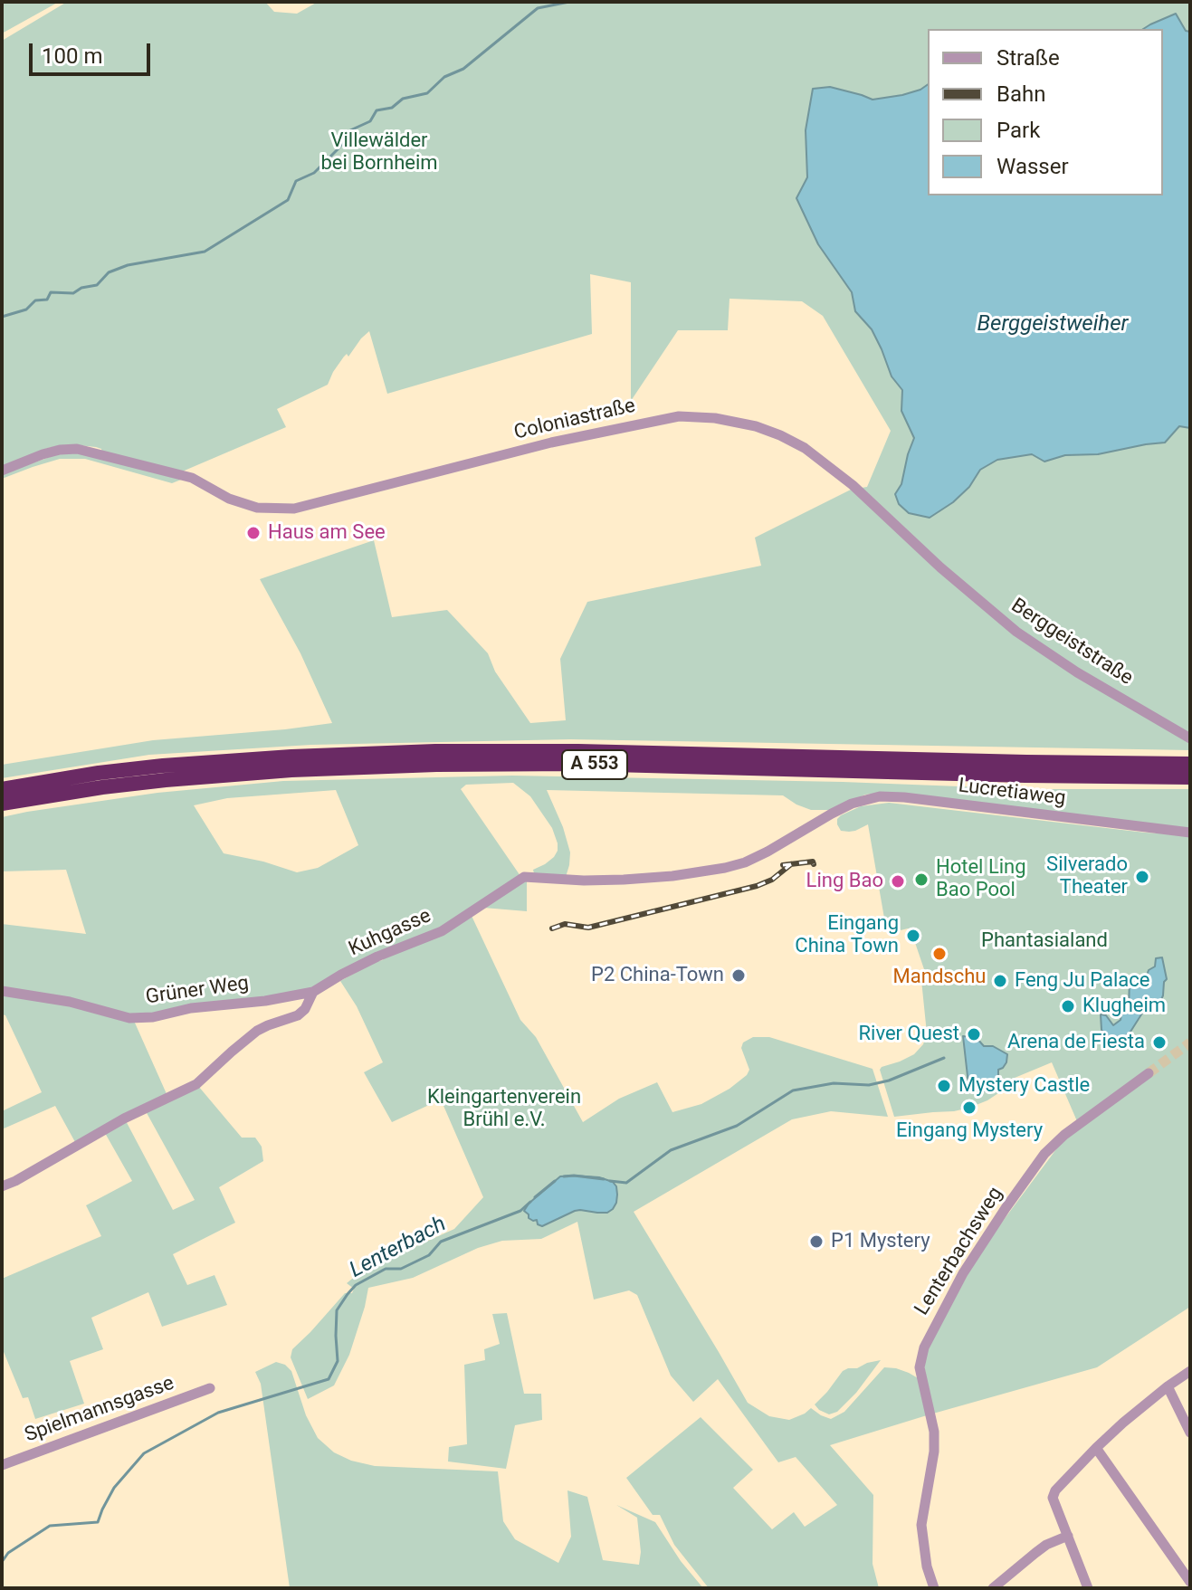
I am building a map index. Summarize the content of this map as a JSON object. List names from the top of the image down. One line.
{"streets":{"highway":["A 553"],"street":["Coloniastraße","Berggeiststraße","Lucretiaweg","Kuhgasse","Grüner Weg","Lenterbachsweg","Spielmannsgasse"]},"crossings":[["Coloniastraße","Berggeiststraße"],["Lucretiaweg","Kuhgasse"],["Kuhgasse","Grüner Weg"]],"water":["Berggeistweiher","Lenterbach"],"parks":["Villewälder bei Bornheim","Phantasialand","Kleingartenverein Brühl e.V."],"places":["Haus am See","Silverado Theater","Hotel Ling Bao Pool","Ling Bao","Eingang China Town","Mandschu","P2 China-Town","Feng Ju Palace","Klugheim","River Quest","Arena de Fiesta","Mystery Castle","Eingang Mystery","P1 Mystery"],"legend":["Straße","Bahn","Park","Wasser"],"scale_bar":"100 m"}
